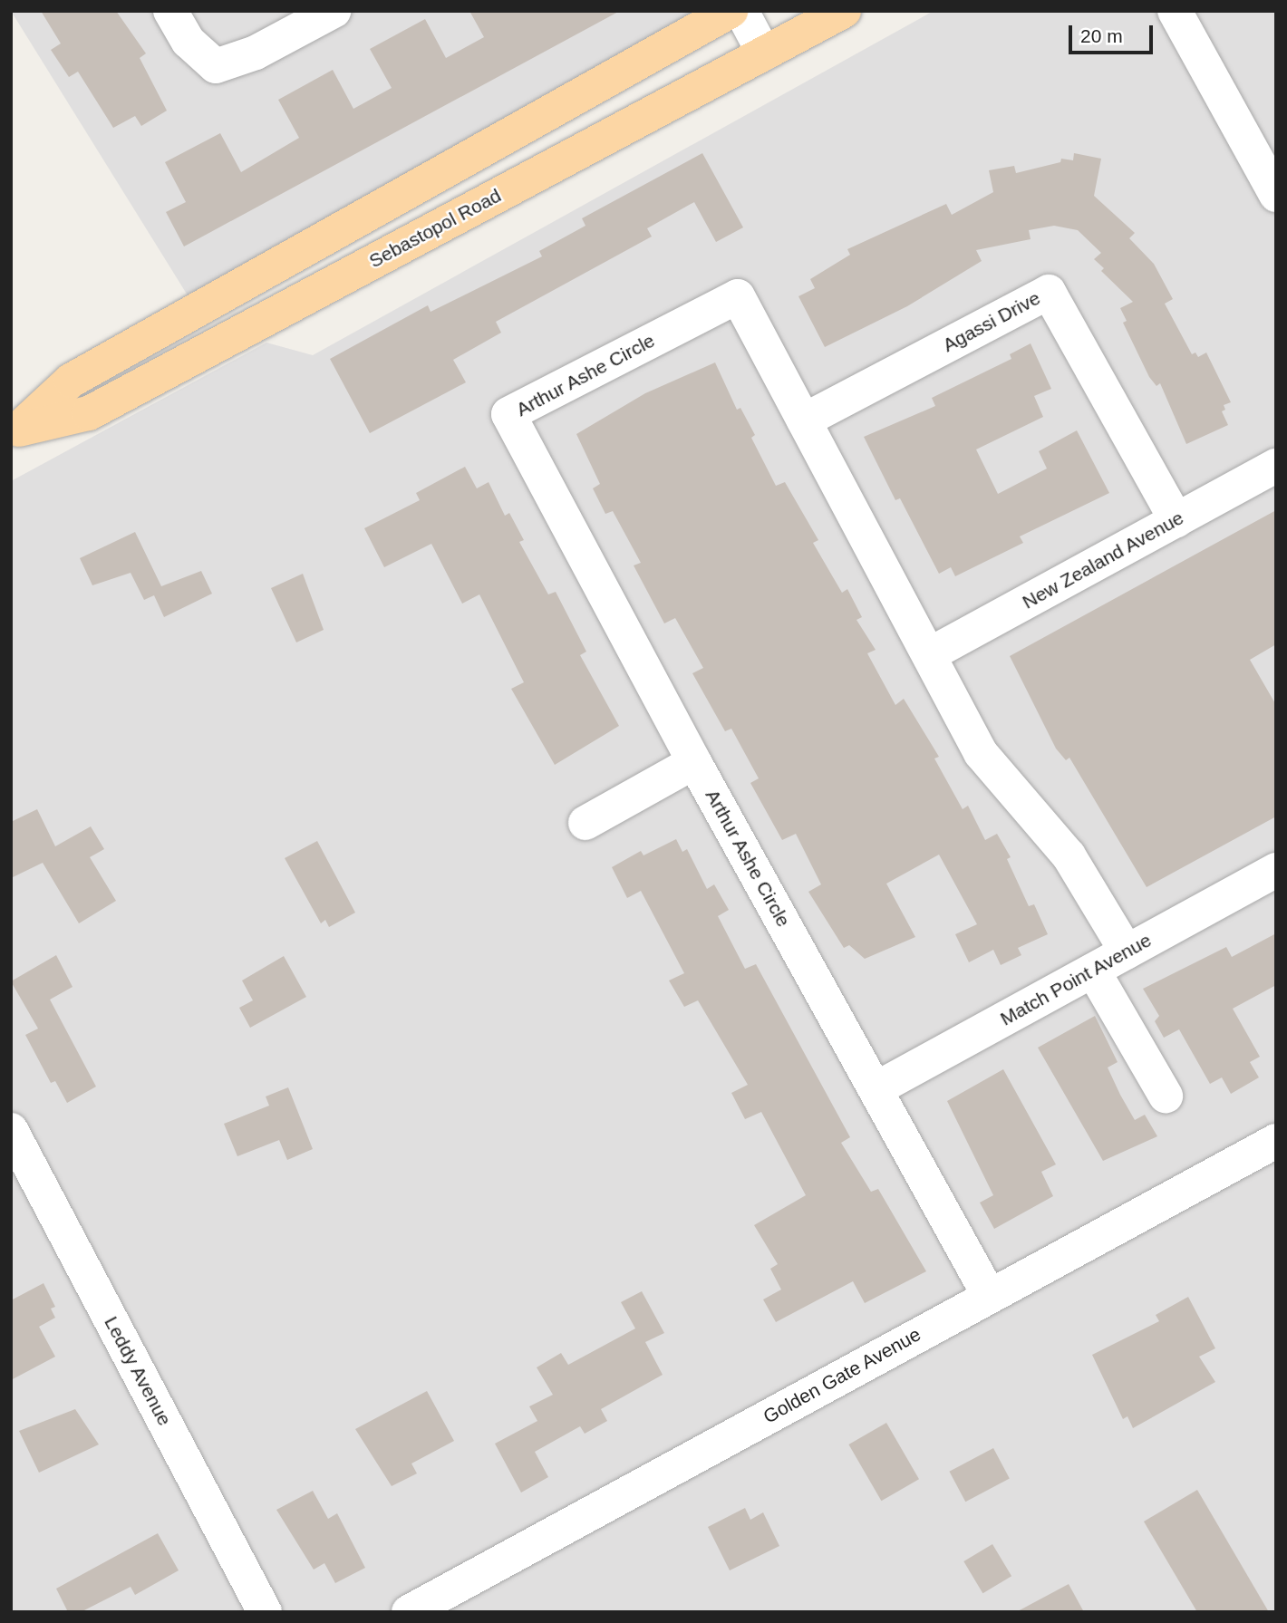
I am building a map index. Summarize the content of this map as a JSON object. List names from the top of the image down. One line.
{"streets":{"main road":["Sebastopol Road"],"street":["Agassi Drive","Arthur Ashe Circle","New Zealand Avenue","Match Point Avenue","Leddy Avenue","Golden Gate Avenue"]},"crossings":[["Agassi Drive","Arthur Ashe Circle"],["Agassi Drive","New Zealand Avenue"],["Arthur Ashe Circle","New Zealand Avenue"],["Arthur Ashe Circle","Match Point Avenue"],["Arthur Ashe Circle","Golden Gate Avenue"]],"scale_bar":"20 m"}
